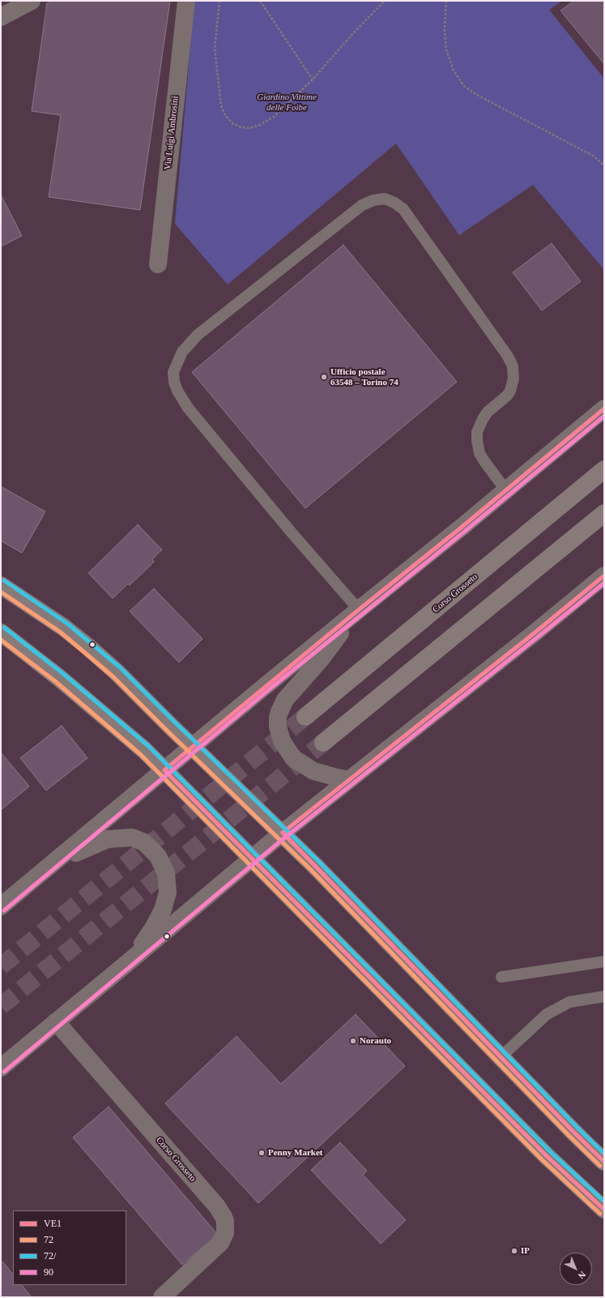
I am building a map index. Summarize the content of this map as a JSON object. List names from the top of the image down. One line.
{"streets":{"street":["Via Luigi Ambrosini","Corso Grosseto"]},"parks":["Giardino Vittime delle Foibe"],"places":["Ufficio postale 63548 – Torino 74","Norauto","Penny Market","IP"],"lines":["transit line VE1","transit line 90","transit line 72/","transit line 72"],"legend":["VE1","72","72/","90"],"north":"bottom right"}
